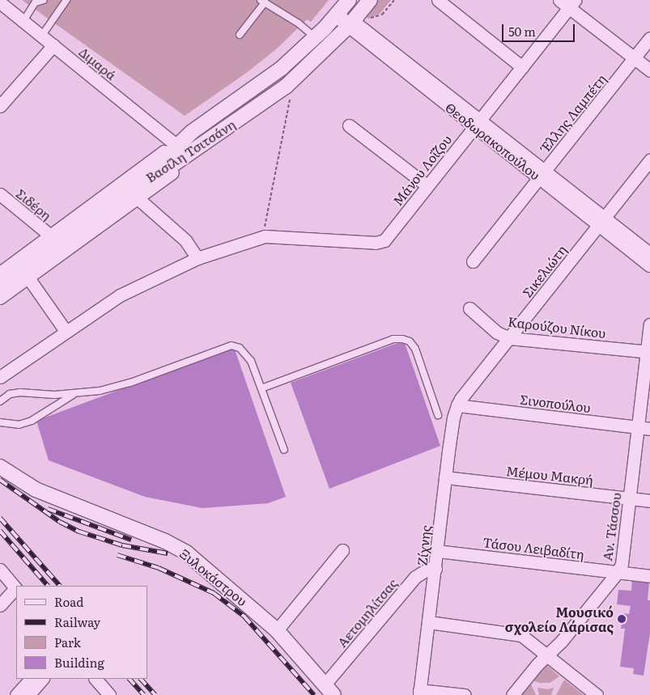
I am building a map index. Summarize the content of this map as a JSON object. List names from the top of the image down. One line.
{"streets":{"street":["Διμαρά","Έλλης Λαμπέτη","Θεοδωρακοπούλου","Βασίλη Τσιτσάνη","Μάνου Λοΐζου","Σιδέρη","Σικελιώτη","Καρούζου Νίκου","Σινοπούλου","Μέμου Μακρή","Αν. Τάσσου","Ζίχνης","Τάσου Λειβαδίτη","Ξυλοκάστρου","Αετομηλίτσας"]},"crossings":[["Διμαρά","Βασίλη Τσιτσάνη"],["Έλλης Λαμπέτη","Θεοδωρακοπούλου"],["Θεοδωρακοπούλου","Βασίλη Τσιτσάνη"],["Θεοδωρακοπούλου","Μάνου Λοΐζου"],["Θεοδωρακοπούλου","Σικελιώτη"],["Βασίλη Τσιτσάνη","Σιδέρη"],["Σικελιώτη","Καρούζου Νίκου"],["Σικελιώτη","Σινοπούλου"],["Σικελιώτη","Ζίχνης"],["Καρούζου Νίκου","Αν. Τάσσου"],["Σινοπούλου","Αν. Τάσσου"],["Σινοπούλου","Ζίχνης"],["Μέμου Μακρή","Αν. Τάσσου"],["Μέμου Μακρή","Ζίχνης"],["Αν. Τάσσου","Τάσου Λειβαδίτη"],["Ζίχνης","Τάσου Λειβαδίτη"],["Ζίχνης","Αετομηλίτσας"],["Ξυλοκάστρου","Αετομηλίτσας"]],"places":["Μουσικό σχολείο Λάρισας"],"legend":["Road","Railway","Park","Building"],"scale_bar":"50 m"}
